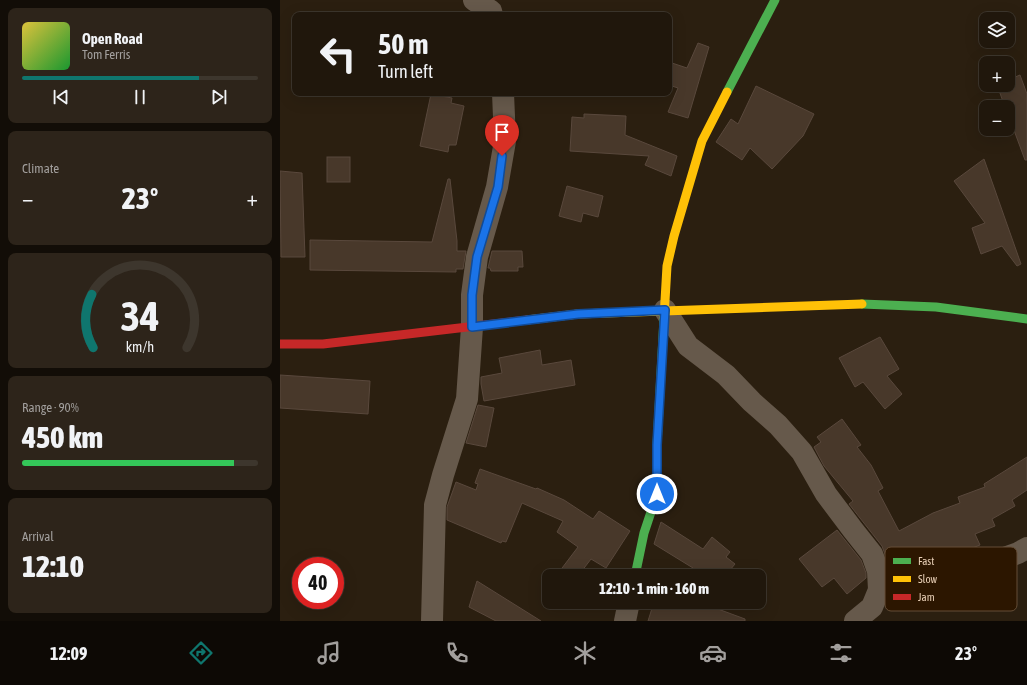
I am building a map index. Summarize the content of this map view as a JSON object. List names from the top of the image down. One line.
{"legend":["Fast","Slow","Jam"],"page":{"map_buttons":["+","−"],"turn":["50 m","Turn left"],"song":["Open Road","Tom Ferris"],"tile":["Climate",["Range · 90%","450 km"],["Arrival","12:10"]],"heat":["−","23°","+"],"limit":"40","trip":"12:10 · 1 min · 160 m","tabs":["12:09","23°"],"gauge":["34","km/h"]}}
